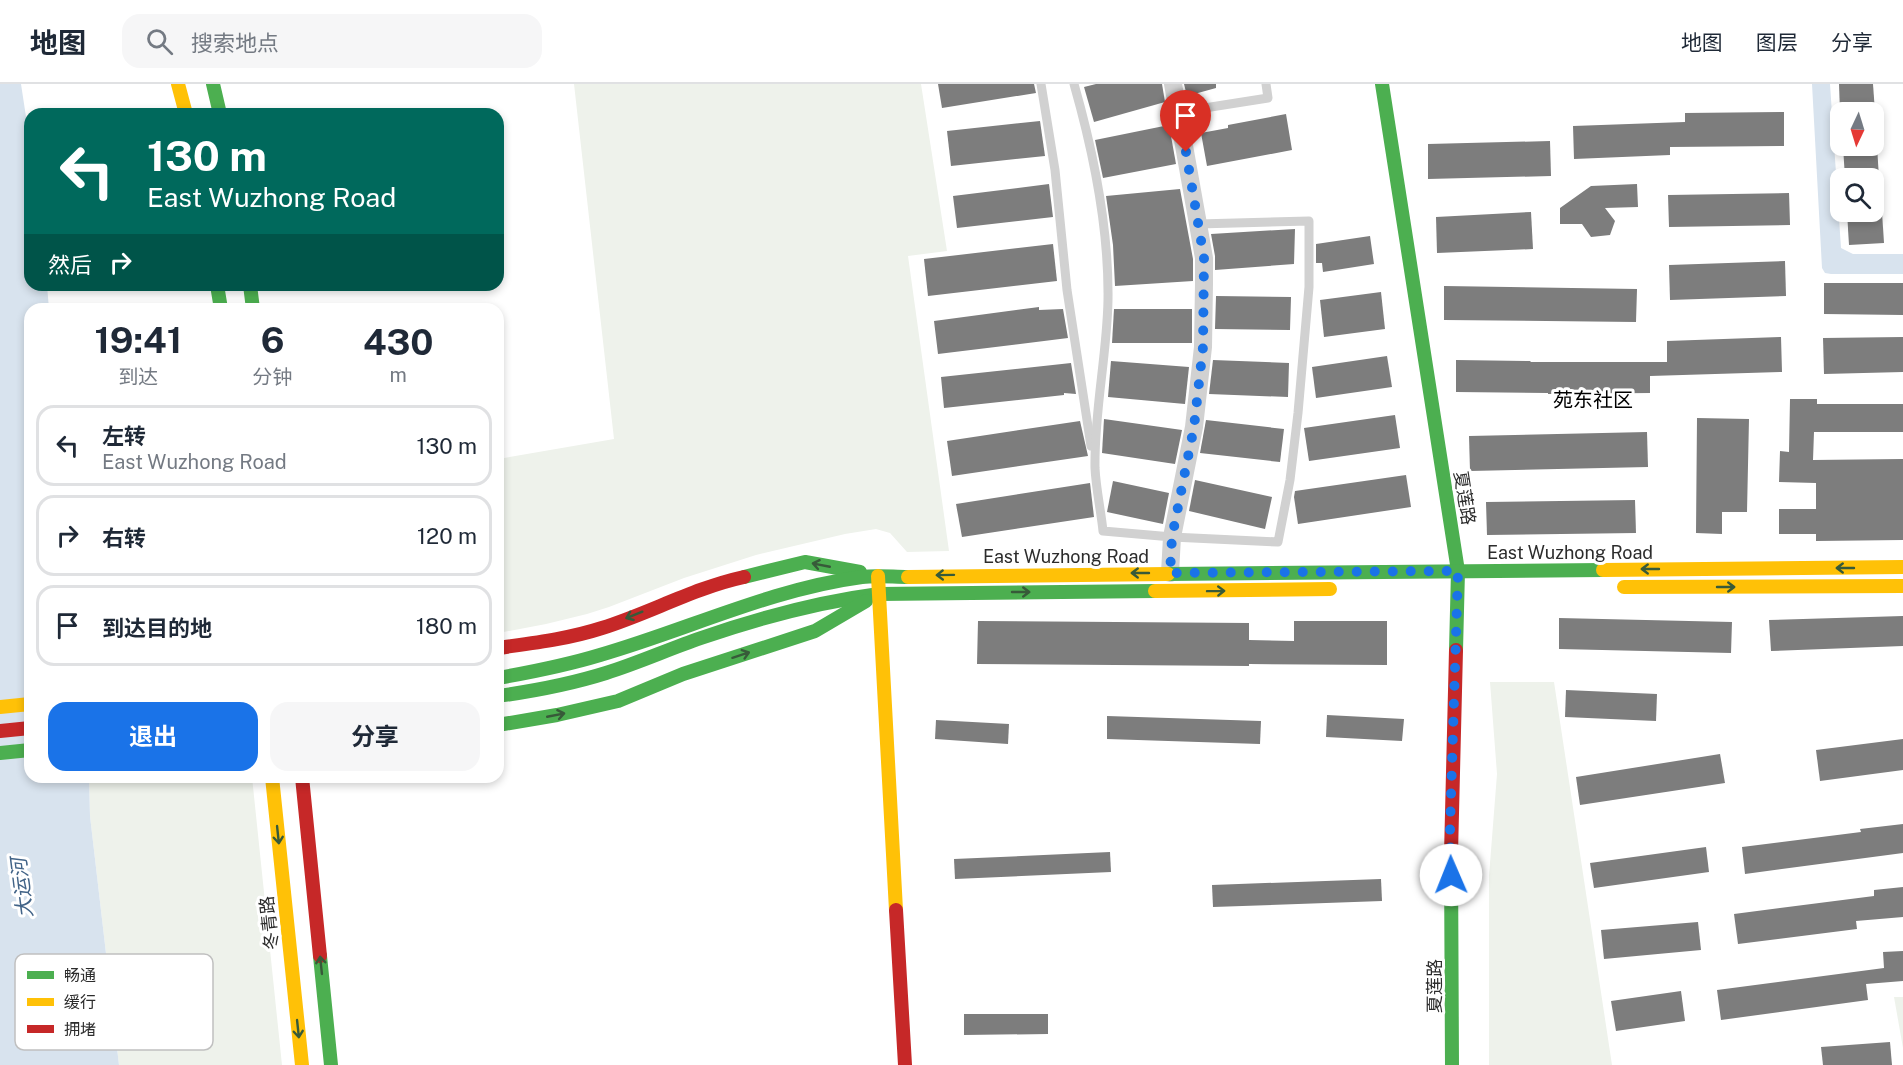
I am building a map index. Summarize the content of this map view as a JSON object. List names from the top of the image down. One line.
{"streets":{"main road":["夏莲路","East Wuzhong Road","冬青路"]},"crossings":[["夏莲路","East Wuzhong Road"]],"districts":["苑东社区"],"water":["大运河"],"legend":["畅通","缓行","拥堵"],"north":"bottom","page":{"header":"地图","search":"搜索地点","nav":["地图","图层","分享"],"turn":["130 m","East Wuzhong Road"],"then":"然后","eta":["19:41","到达","6","分钟","430","m"],"list":[{"name":"左转","note":"East Wuzhong Road","value":"130 m"},{"name":"右转","value":"120 m"},{"name":"到达目的地","value":"180 m"}],"buttons":["退出","分享"]}}
